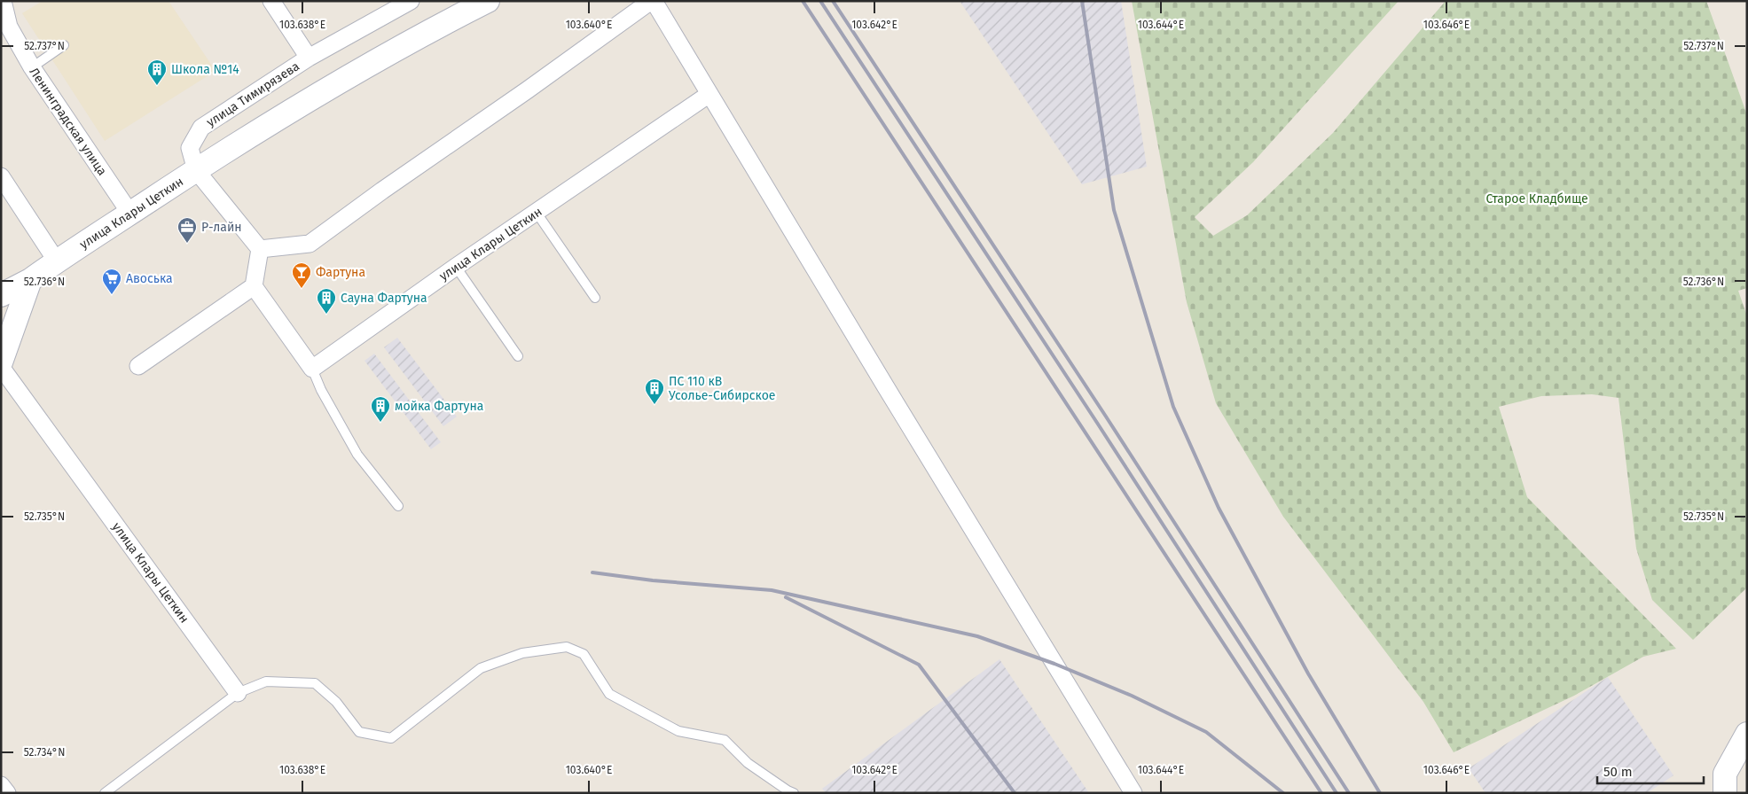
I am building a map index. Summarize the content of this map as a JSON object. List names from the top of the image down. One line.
{"streets":{"street":["улица Тимирязева","Ленинградская улица","улица Клары Цеткин"]},"crossings":[["улица Тимирязева","улица Клары Цеткин"],["Ленинградская улица","улица Клары Цеткин"]],"parks":["Старое Кладбище"],"places":{"building":["Школа №14","Сауна Фартуна","ПС 110 кВ Усолье-Сибирское","мойка Фартуна"],"office":["Р-лайн"],"bar":["Фартуна"],"supermarket":["Авоська"]},"scale_bar":"50 m","coordinates":["103.638°E","103.640°E","103.642°E","103.644°E","103.646°E","52.737°N","52.736°N","52.735°N","52.734°N"]}
